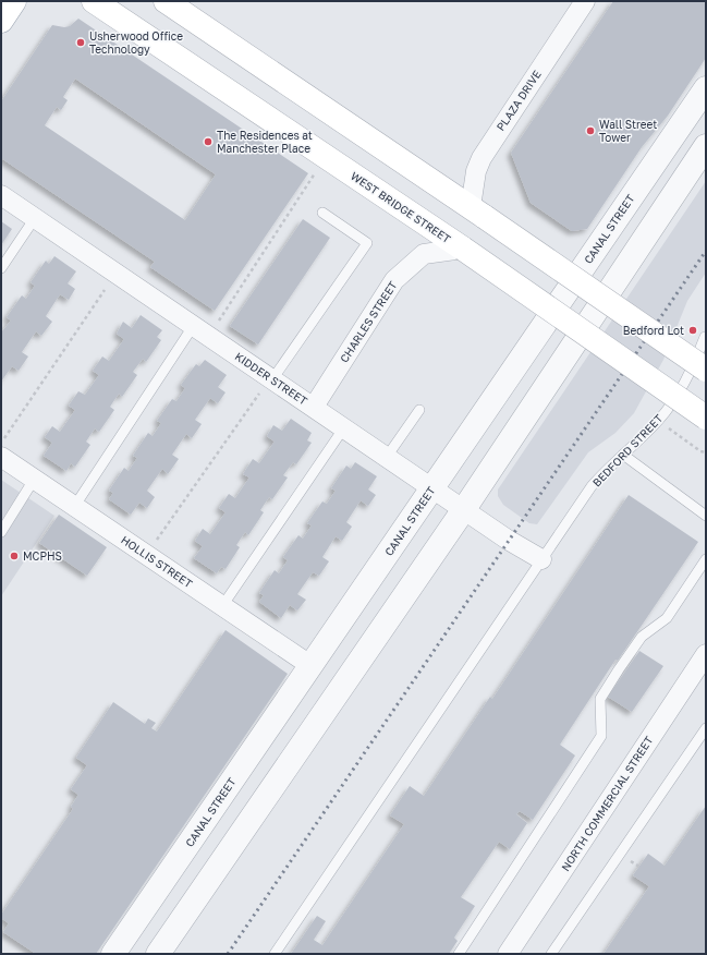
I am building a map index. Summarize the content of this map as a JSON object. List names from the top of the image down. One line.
{"streets":{"main road":["WEST BRIDGE STREET"],"street":["PLAZA DRIVE","CANAL STREET","CHARLES STREET","KIDDER STREET","HOLLIS STREET","NORTH COMMERCIAL STREET"],"lane":["BEDFORD STREET"]},"crossings":[["WEST BRIDGE STREET","CHARLES STREET"],["CANAL STREET","KIDDER STREET"],["CANAL STREET","HOLLIS STREET"],["CHARLES STREET","KIDDER STREET"],["KIDDER STREET","BEDFORD STREET"]],"places":["Usherwood Office Technology","Wall Street Tower","The Residences at Manchester Place","Bedford Lot","MCPHS"]}
